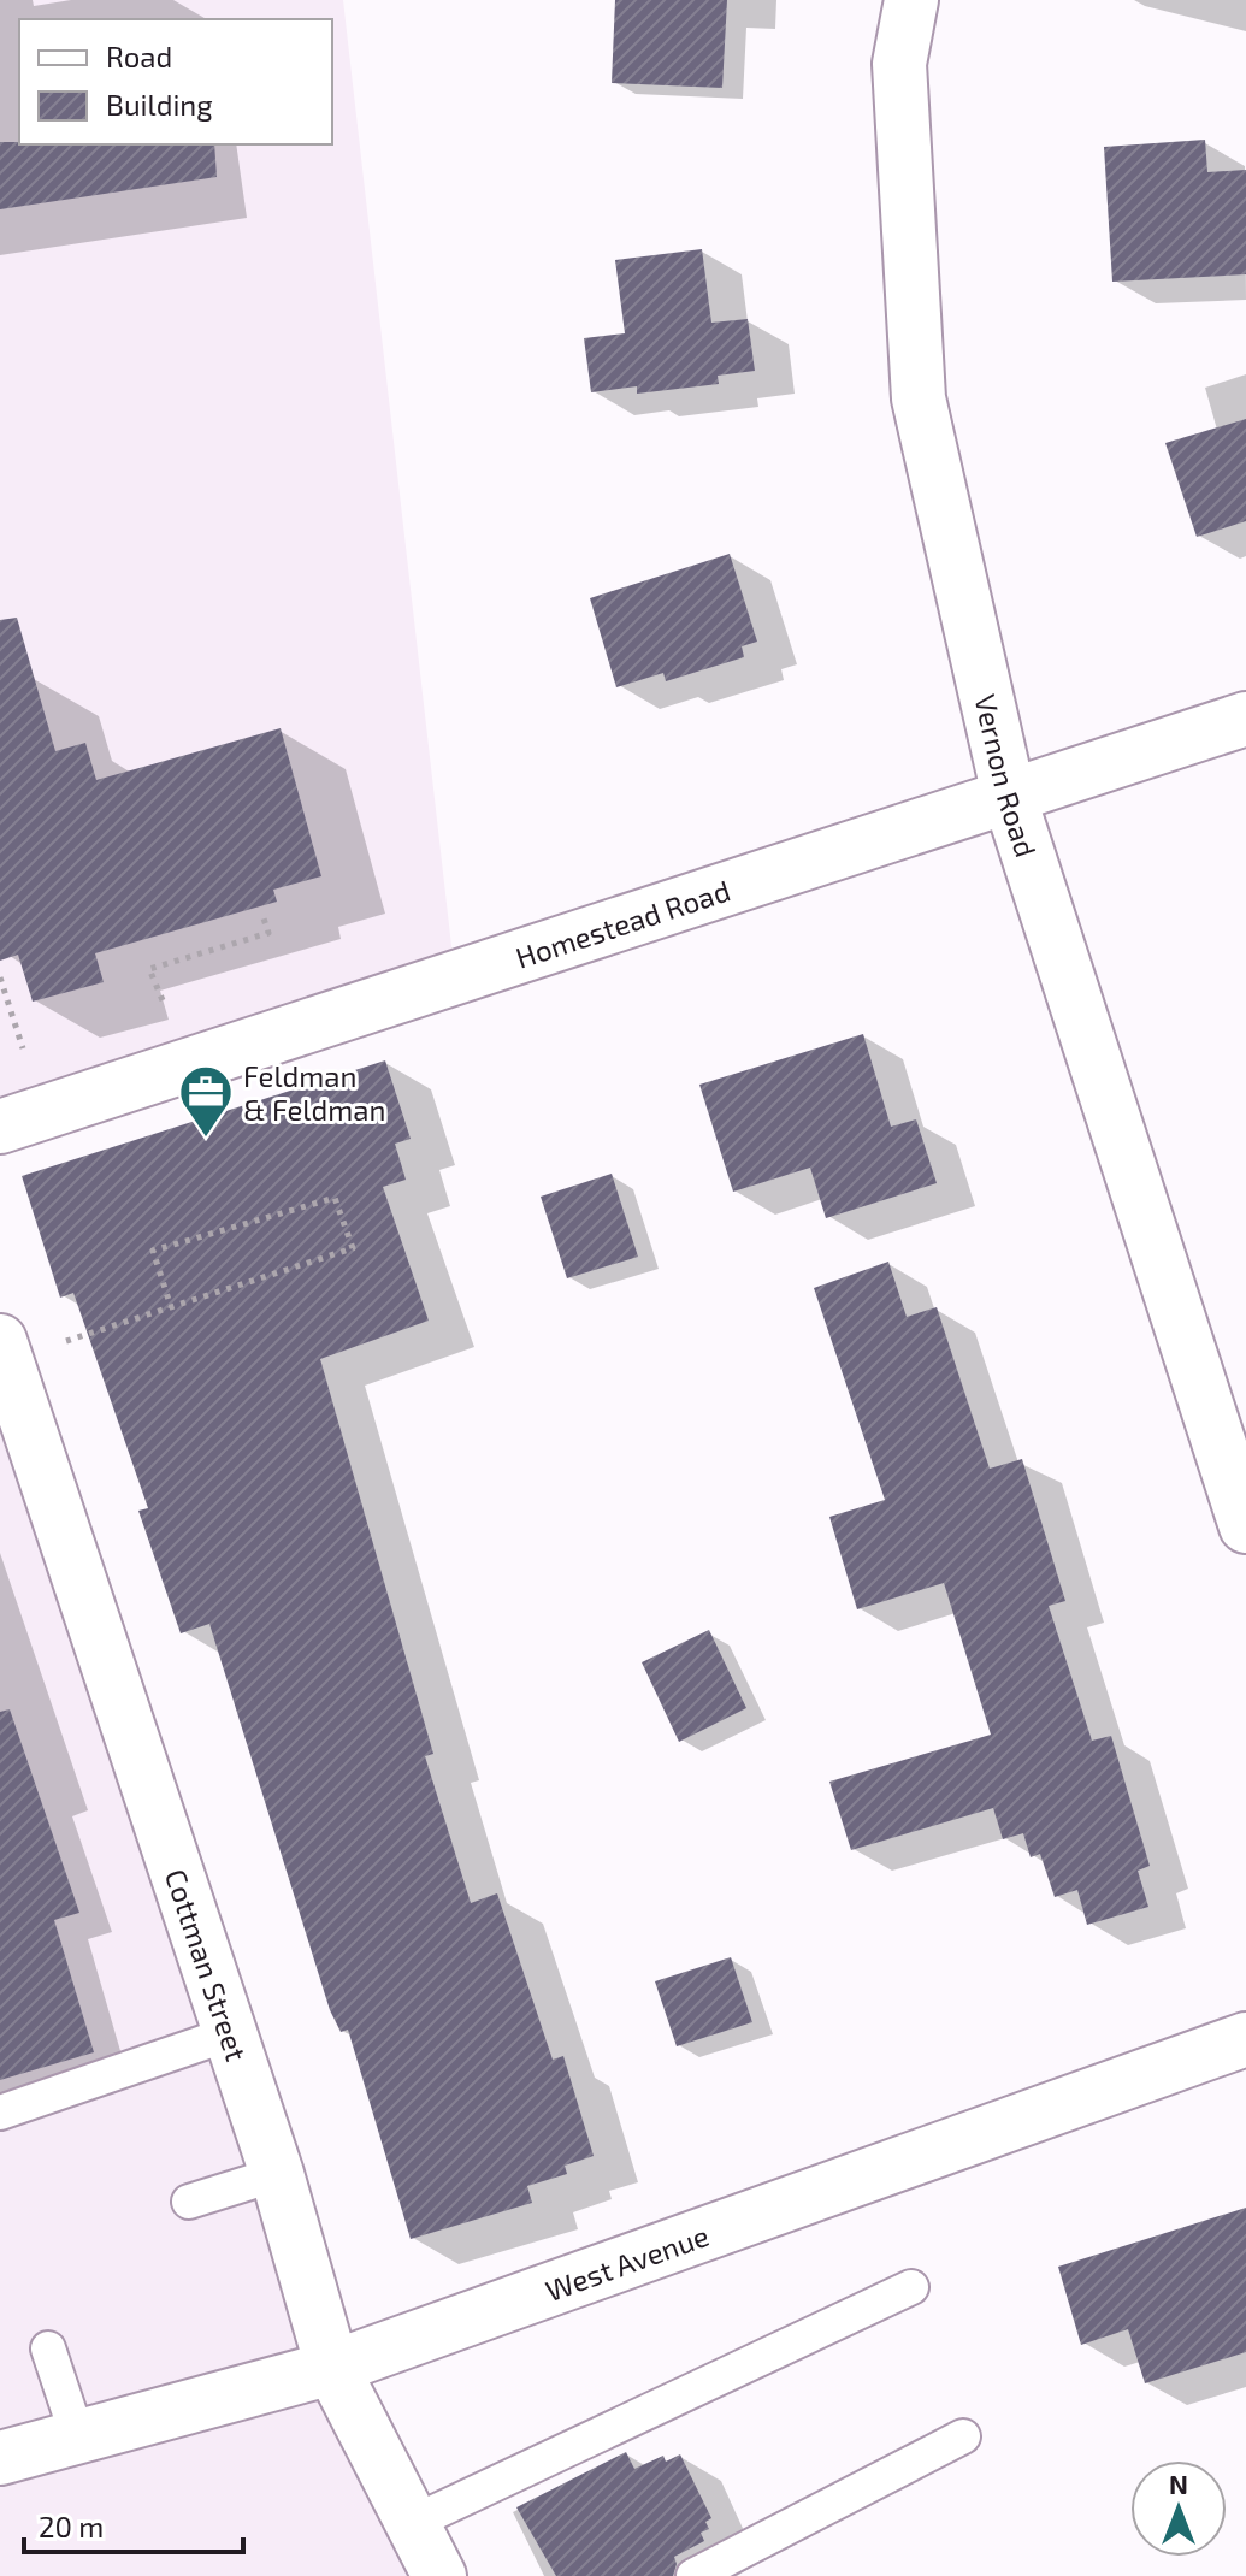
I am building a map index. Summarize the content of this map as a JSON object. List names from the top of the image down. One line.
{"streets":{"street":["Vernon Road","Homestead Road","Cottman Street","West Avenue"]},"crossings":[["Vernon Road","Homestead Road"],["Cottman Street","West Avenue"]],"places":{"office":["Feldman & Feldman"]},"legend":["Road","Building"],"scale_bar":"20 m","north":"top"}
